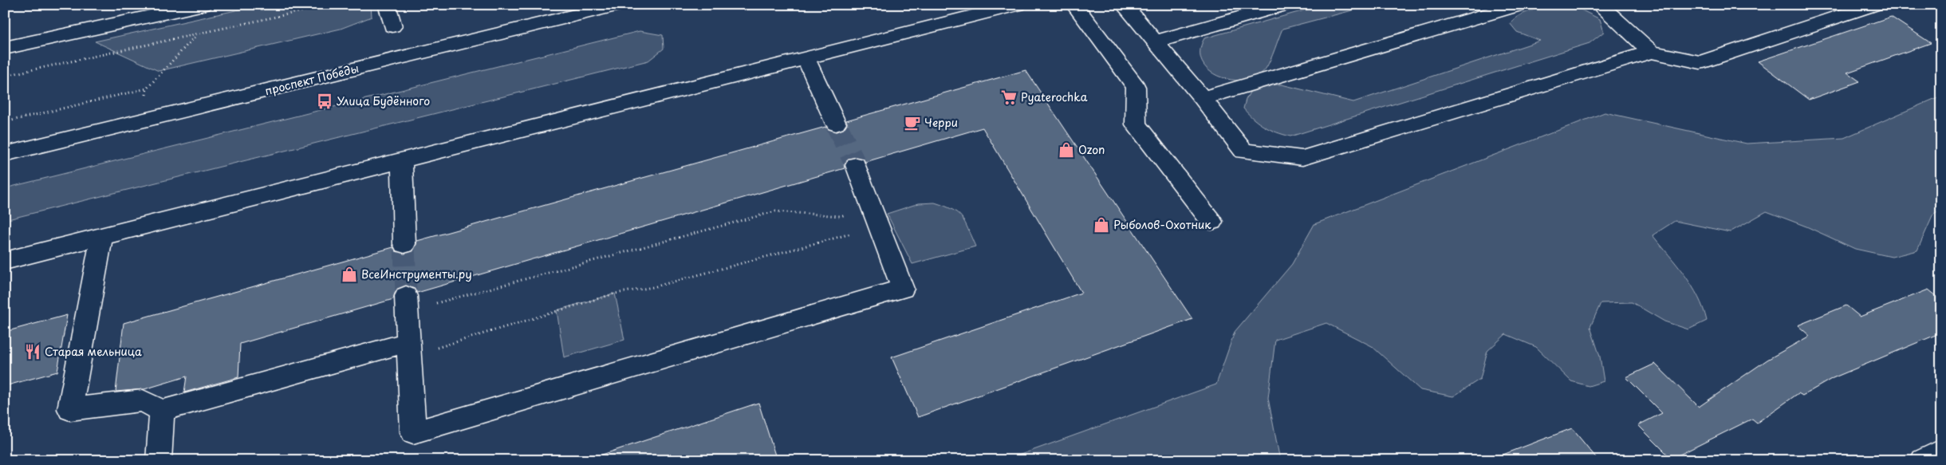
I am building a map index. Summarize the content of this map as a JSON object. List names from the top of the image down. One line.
{"streets":{"main road":["проспект Победы"]},"places":{"supermarket":["Pyaterochka"],"bus stop":["Улица Будённого"],"cafe":["Черри"],"shop":["Ozon","Рыболов-Охотник","ВсеИнструменты.ру"],"restaurant":["Старая мельница"]}}
